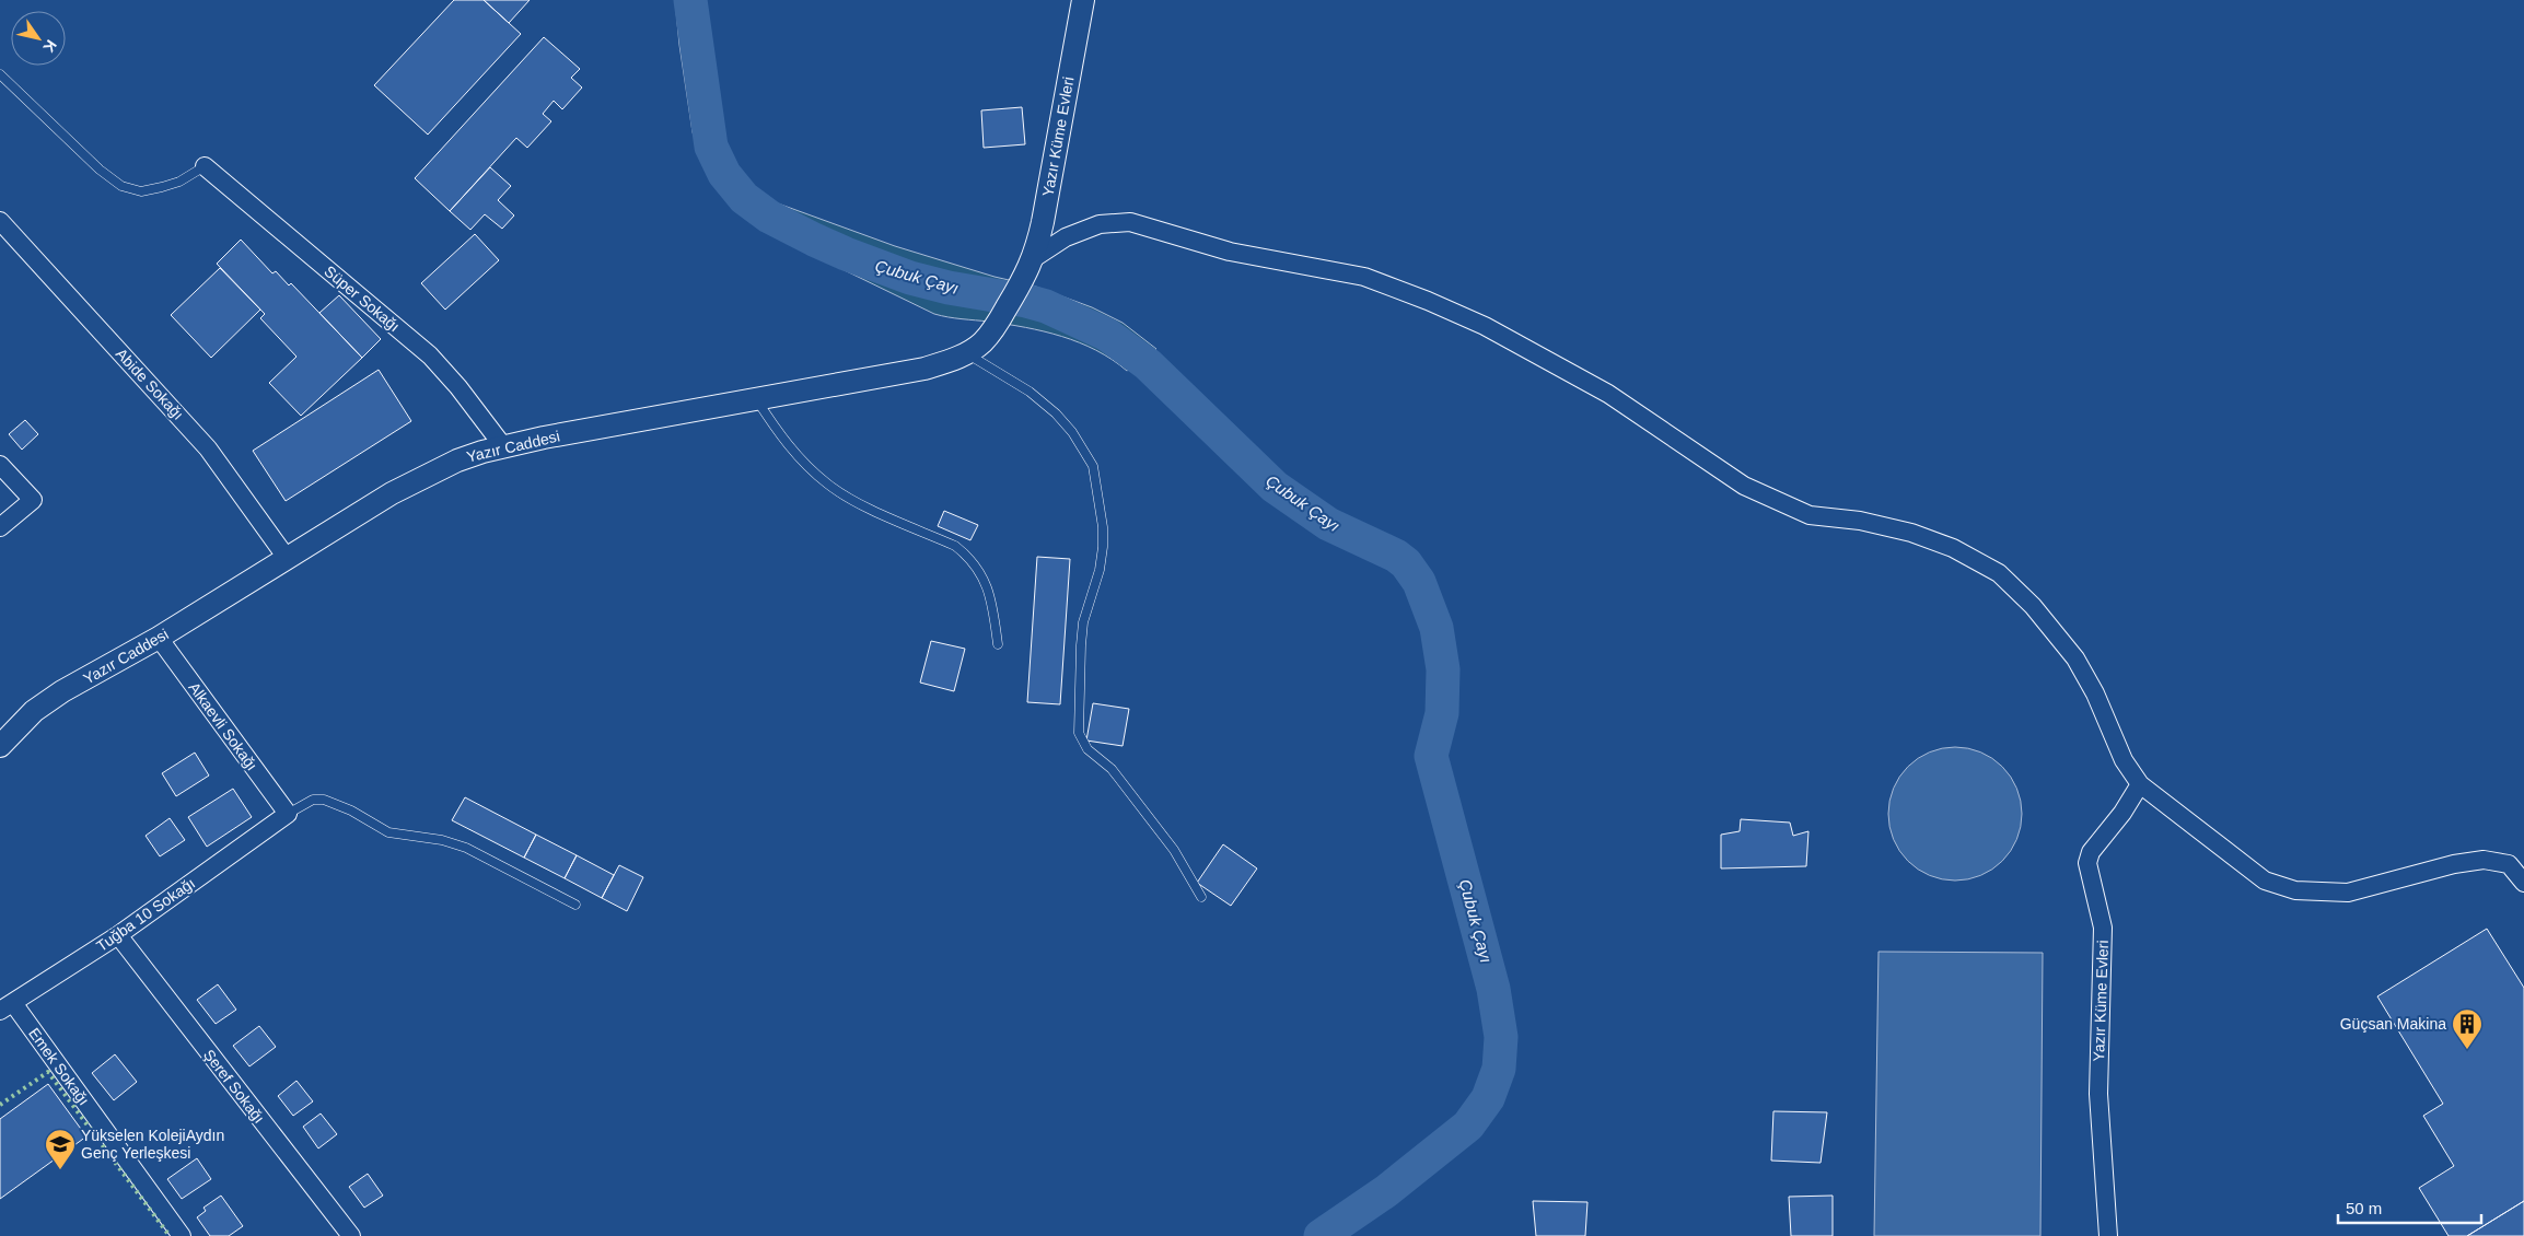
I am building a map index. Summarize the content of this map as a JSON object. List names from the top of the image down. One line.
{"streets":{"street":["Yazır Küme Evleri","Süper Sokağı","Abide Sokağı","Yazır Caddesi","Alkaevli Sokağı","Tuğba 10 Sokağı","Emek Sokağı","Şeref Sokağı"]},"crossings":[["Yazır Küme Evleri","Yazır Caddesi"],["Süper Sokağı","Yazır Caddesi"],["Abide Sokağı","Yazır Caddesi"],["Yazır Caddesi","Alkaevli Sokağı"],["Alkaevli Sokağı","Tuğba 10 Sokağı"],["Tuğba 10 Sokağı","Emek Sokağı"],["Tuğba 10 Sokağı","Şeref Sokağı"]],"water":["Çubuk Çayı"],"places":{"building":["Güçsan Makina"],"school or university":["Yükselen KolejiAydın Genç Yerleşkesi"]},"scale_bar":"50 m","north":"bottom right"}
